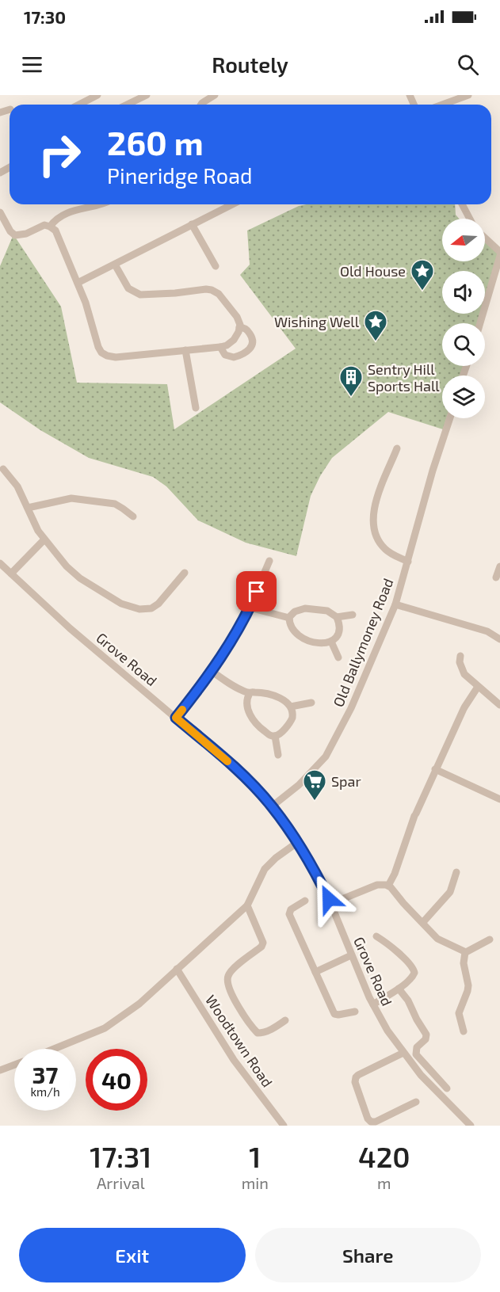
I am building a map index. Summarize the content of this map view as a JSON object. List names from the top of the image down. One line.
{"streets":{"street":["Old Ballymoney Road","Grove Road","Woodtown Road"]},"crossings":[["Old Ballymoney Road","Grove Road"]],"places":{"place":["Old House","Wishing Well"],"building":["Sentry Hill Sports Hall"],"supermarket":["Spar"]},"north":"left","page":{"status":"17:30","header":"Routely","turn":["260 m","Pineridge Road"],"speed":"37 km/h","limit":"40","eta":["17:31","Arrival","1","min","420","m"],"buttons":["Exit","Share"]}}
